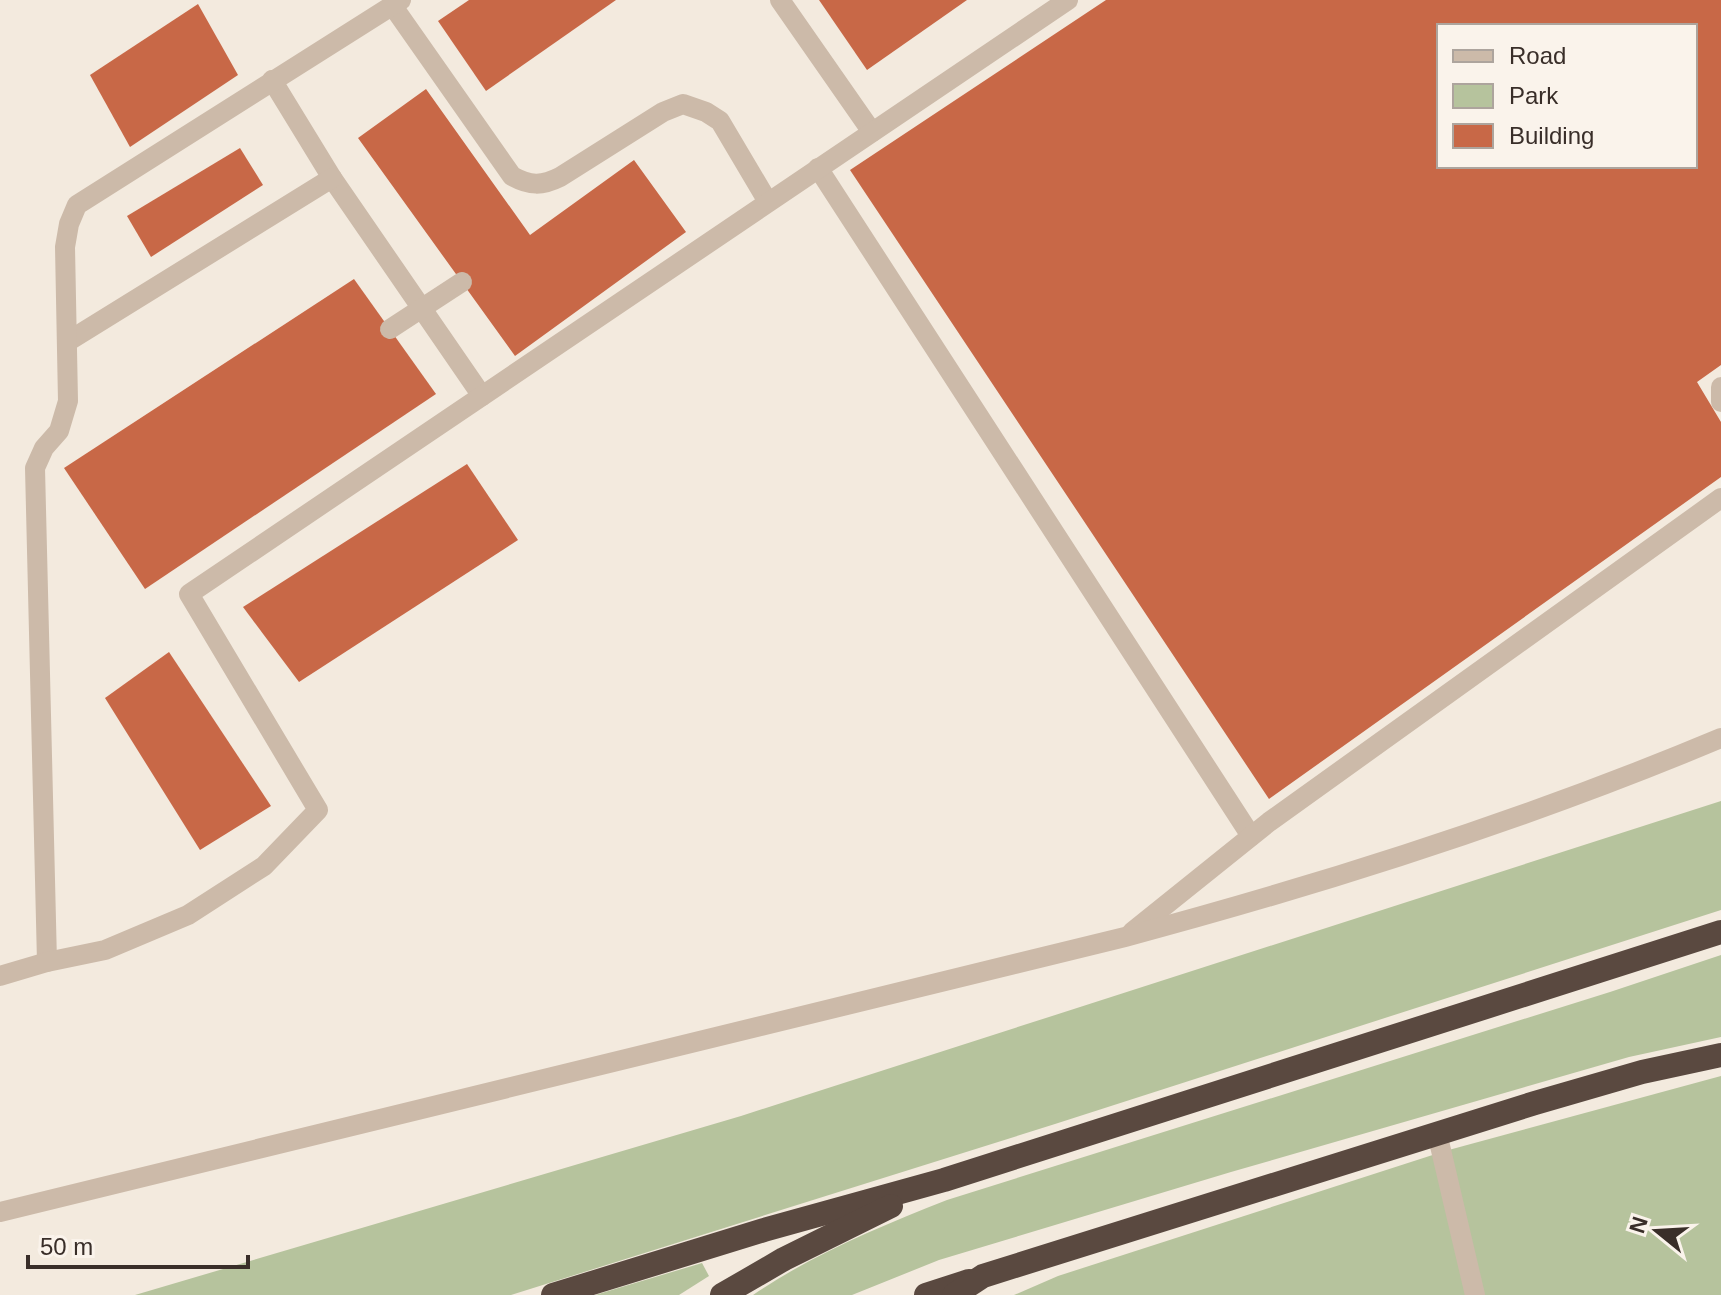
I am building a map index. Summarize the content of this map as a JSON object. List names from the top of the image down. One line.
{"legend":["Road","Park","Building"],"scale_bar":"50 m","north":"left"}
